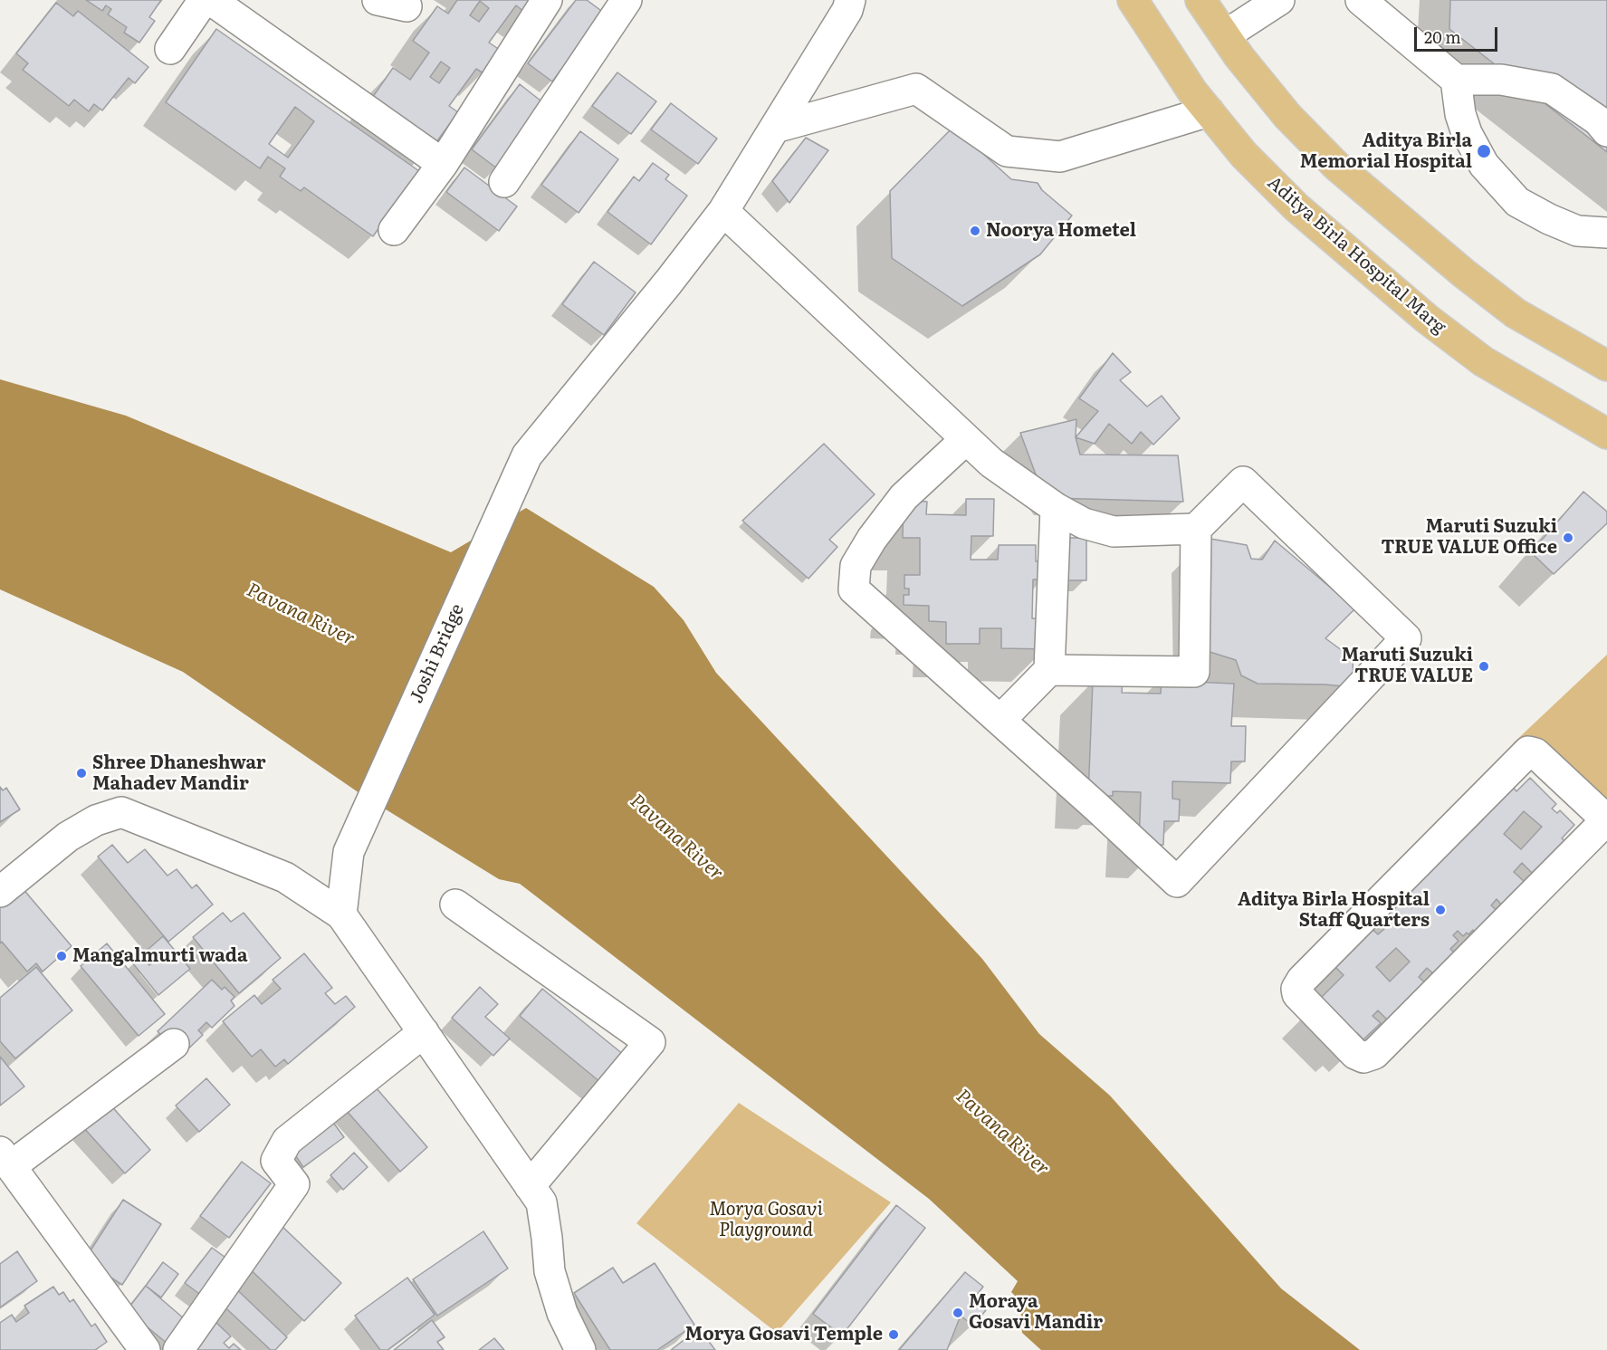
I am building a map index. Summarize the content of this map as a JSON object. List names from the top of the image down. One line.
{"streets":{"main road":["Aditya Birla Hospital Marg"],"street":["Joshi Bridge"]},"water":["Pavana River"],"parks":["Morya Gosavi Playground"],"places":["Aditya Birla Memorial Hospital","Noorya Hometel","Maruti Suzuki TRUE VALUE Office","Maruti Suzuki TRUE VALUE","Shree Dhaneshwar Mahadev Mandir","Aditya Birla Hospital Staff Quarters","Mangalmurti wada","Moraya Gosavi Mandir","Morya Gosavi Temple"],"scale_bar":"20 m"}
